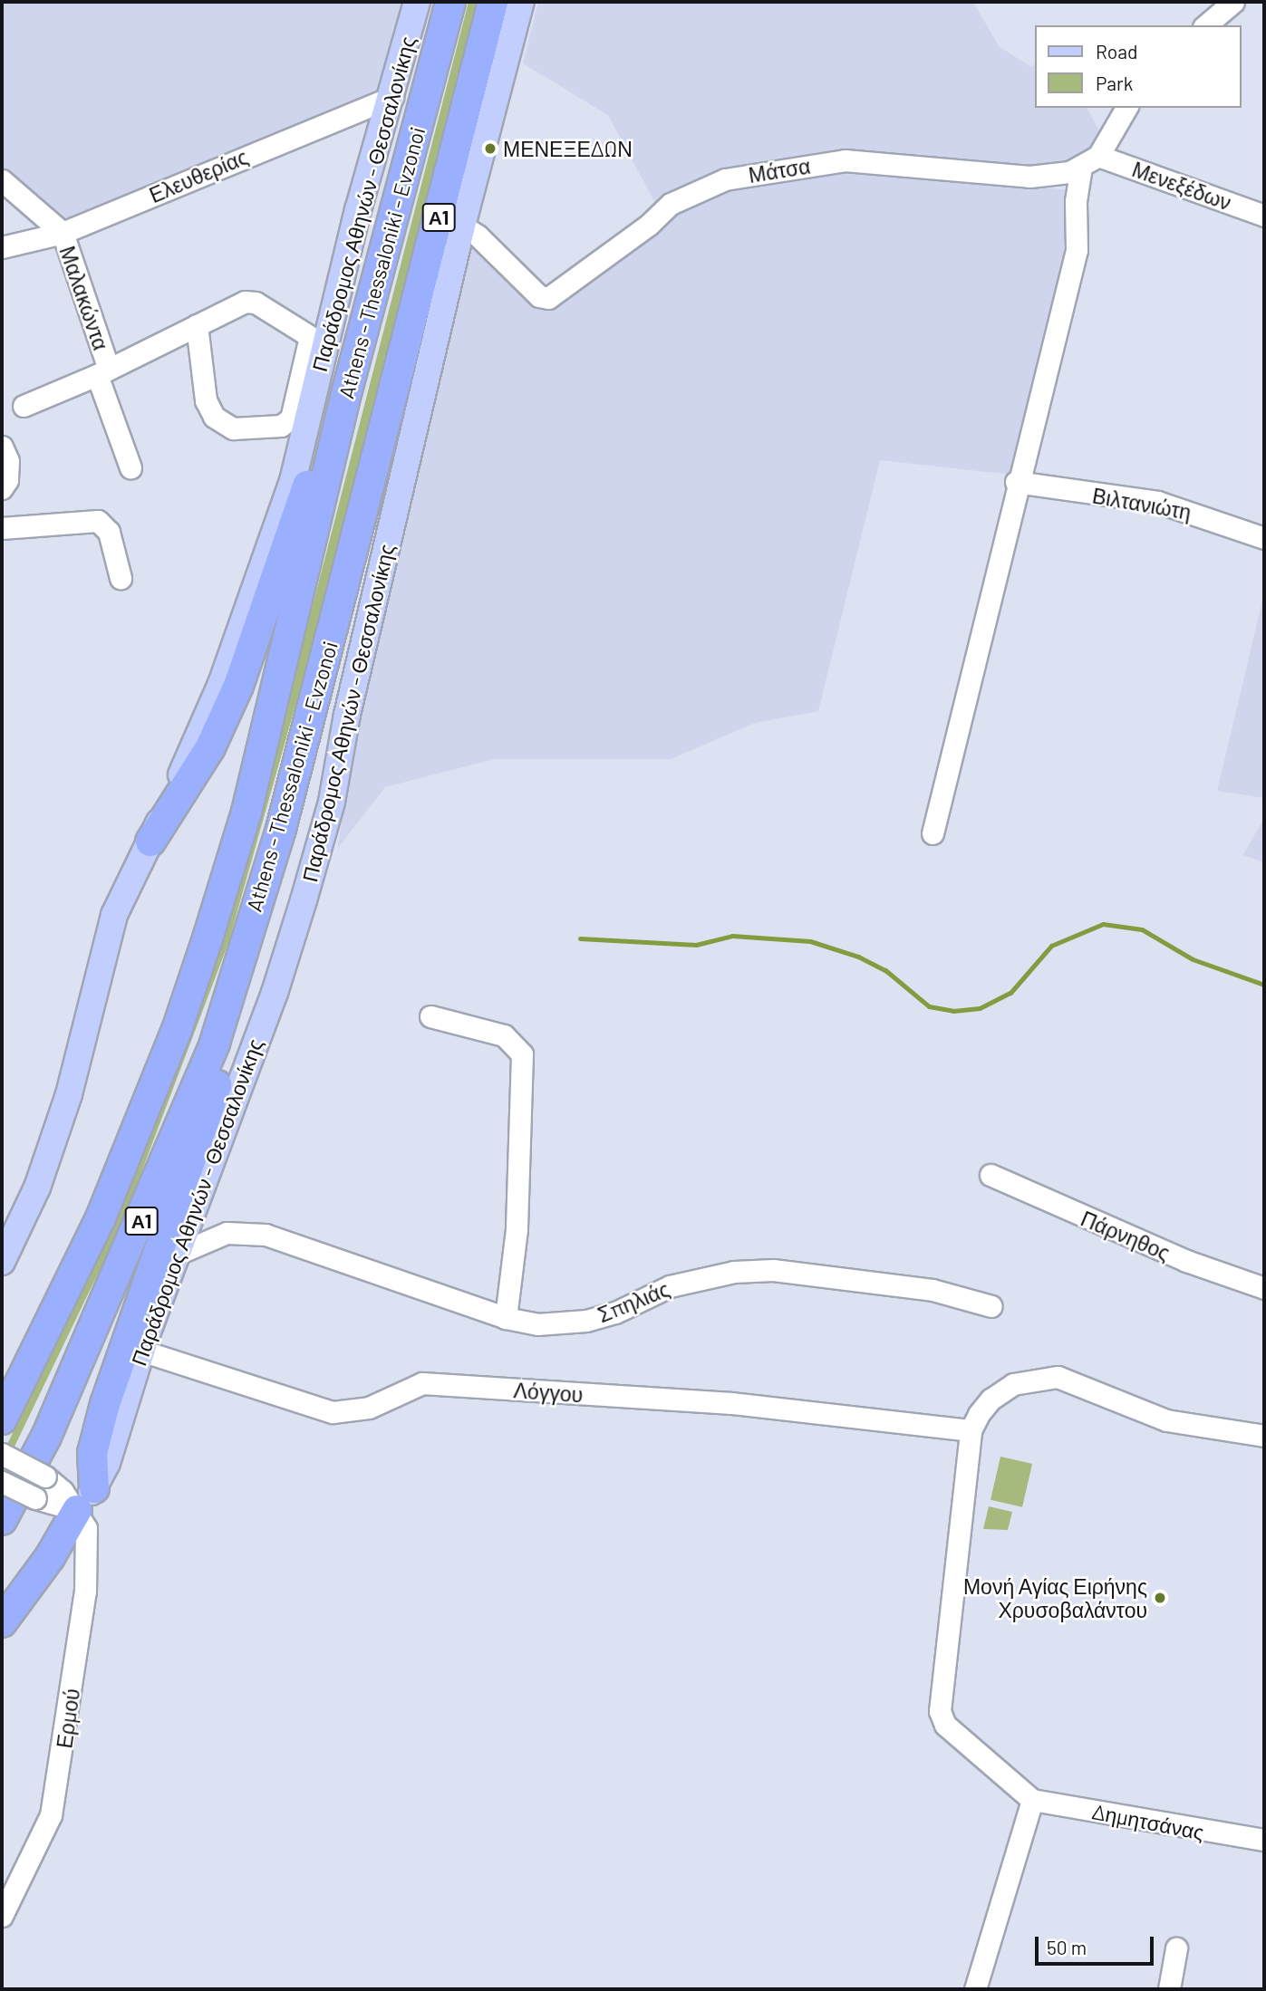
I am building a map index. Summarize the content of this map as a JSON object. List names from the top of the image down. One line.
{"streets":{"highway":["Α1","Athens - Thessaloniki - Evzonoi"],"main road":["Παράδρομος Αθηνών - Θεσσαλονίκης"],"street":["Μάτσα","Ελευθερίας","Μενεξέδων","Μαλακώντα","Βιλτανιώτη","Πάρνηθος","Σπηλιάς","Λόγγου","Ερμού","Δημητσάνας"]},"crossings":[["Μάτσα","Μενεξέδων"],["Μάτσα","Παράδρομος Αθηνών - Θεσσαλονίκης"],["Ελευθερίας","Παράδρομος Αθηνών - Θεσσαλονίκης"],["Ελευθερίας","Μαλακώντα"],["Παράδρομος Αθηνών - Θεσσαλονίκης","Σπηλιάς"],["Παράδρομος Αθηνών - Θεσσαλονίκης","Λόγγου"],["Παράδρομος Αθηνών - Θεσσαλονίκης","Ερμού"]],"places":["ΜΕΝΕΞΕΔΩΝ","Μονή Αγίας Ειρήνης Χρυσοβαλάντου"],"legend":["Road","Park"],"scale_bar":"50 m"}
